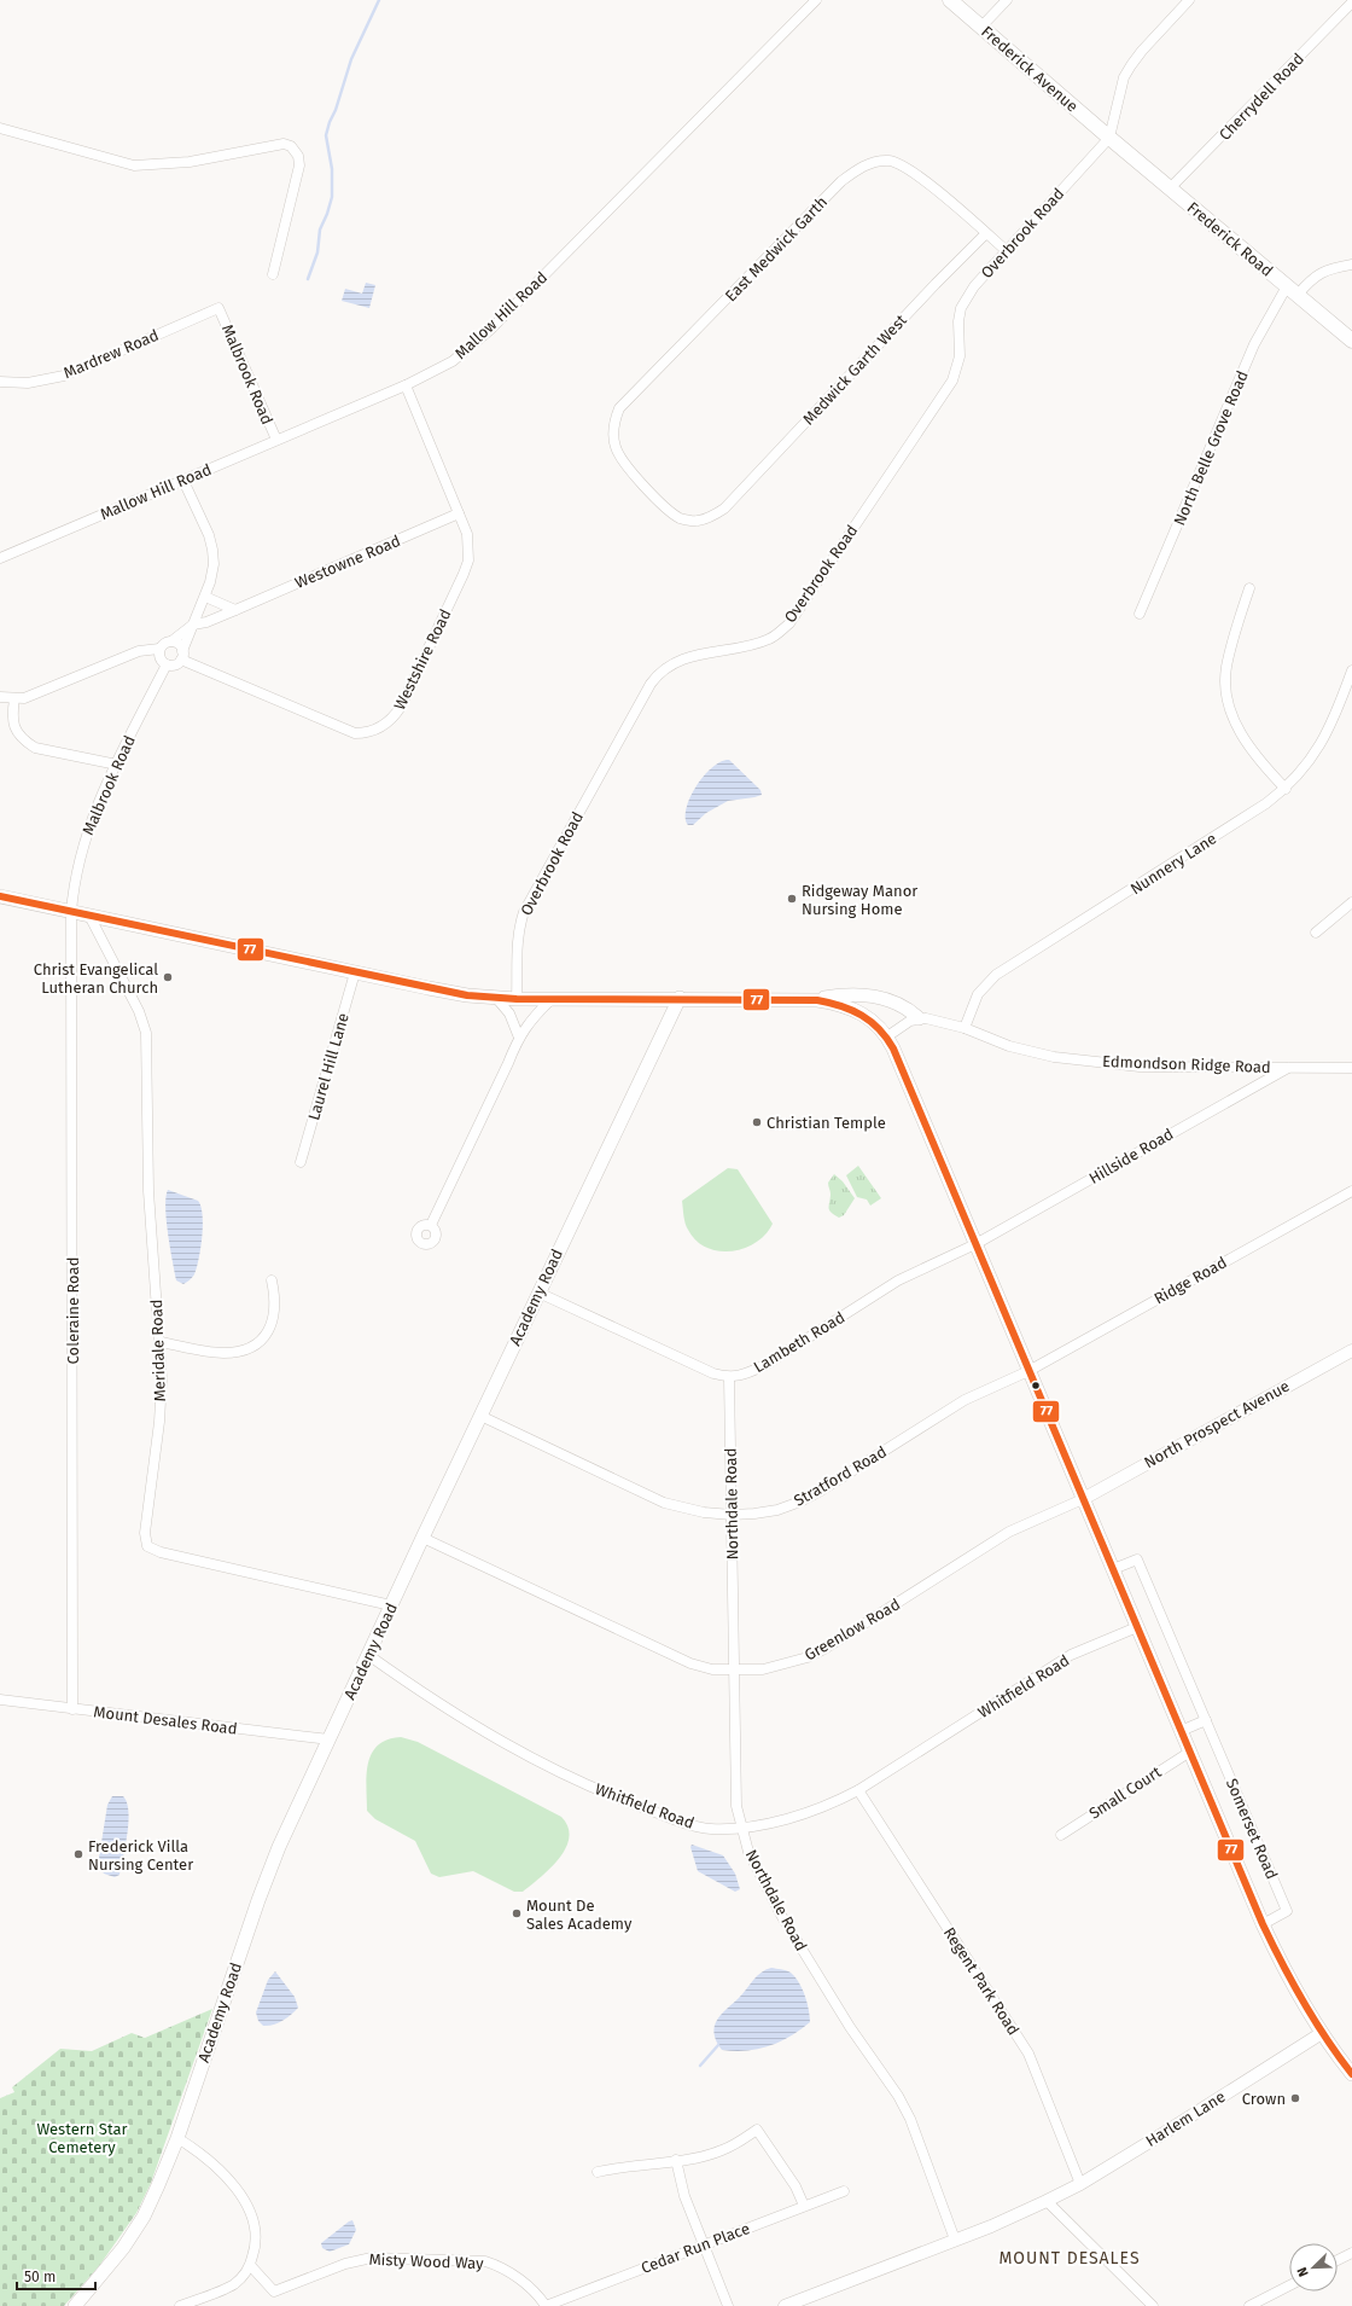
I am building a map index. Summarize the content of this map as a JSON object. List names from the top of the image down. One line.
{"streets":{"main road":["Frederick Avenue","Frederick Road","Academy Road"],"street":["Cherrydell Road","Overbrook Road","East Medwick Garth","Mallow Hill Road","Mardrew Road","Medwick Garth West","Malbrook Road","North Belle Grove Road","Westowne Road","Westshire Road","Nunnery Lane","Edmondson Ridge Road","Laurel Hill Lane","Hillside Road","Ridge Road","Coleraine Road","Lambeth Road","Meridale Road","North Prospect Avenue","Stratford Road","Northdale Road","Greenlow Road","Whitfield Road","Mount Desales Road","Small Court","Somerset Road","Regent Park Road","Harlem Lane","Cedar Run Place","Misty Wood Way"]},"crossings":[["Frederick Avenue","Overbrook Road"],["Frederick Avenue","Frederick Road"],["Cherrydell Road","Frederick Road"],["Overbrook Road","Frederick Road"],["Frederick Road","North Belle Grove Road"],["East Medwick Garth","Medwick Garth West"],["Mallow Hill Road","Malbrook Road"],["Mallow Hill Road","Westshire Road"],["Mardrew Road","Malbrook Road"],["Malbrook Road","Westshire Road"],["Malbrook Road","Coleraine Road"],["Westowne Road","Westshire Road"],["Nunnery Lane","Edmondson Ridge Road"],["Edmondson Ridge Road","Hillside Road"],["Hillside Road","Lambeth Road"],["Ridge Road","Stratford Road"],["Academy Road","Meridale Road"],["Academy Road","Stratford Road"],["Academy Road","Greenlow Road"],["Academy Road","Whitfield Road"],["Academy Road","Mount Desales Road"],["Coleraine Road","Mount Desales Road"],["Lambeth Road","Northdale Road"],["North Prospect Avenue","Greenlow Road"],["Stratford Road","Northdale Road"],["Northdale Road","Greenlow Road"],["Northdale Road","Whitfield Road"],["Northdale Road","Harlem Lane"],["Whitfield Road","Regent Park Road"],["Regent Park Road","Harlem Lane"],["Cedar Run Place","Misty Wood Way"]],"districts":["MOUNT DESALES"],"parks":["Western Star Cemetery"],"places":["Ridgeway Manor Nursing Home","Christ Evangelical Lutheran Church","Christian Temple","Frederick Villa Nursing Center","Mount De Sales Academy","Crown"],"lines":["transit line 77"],"scale_bar":"50 m","north":"bottom left"}
